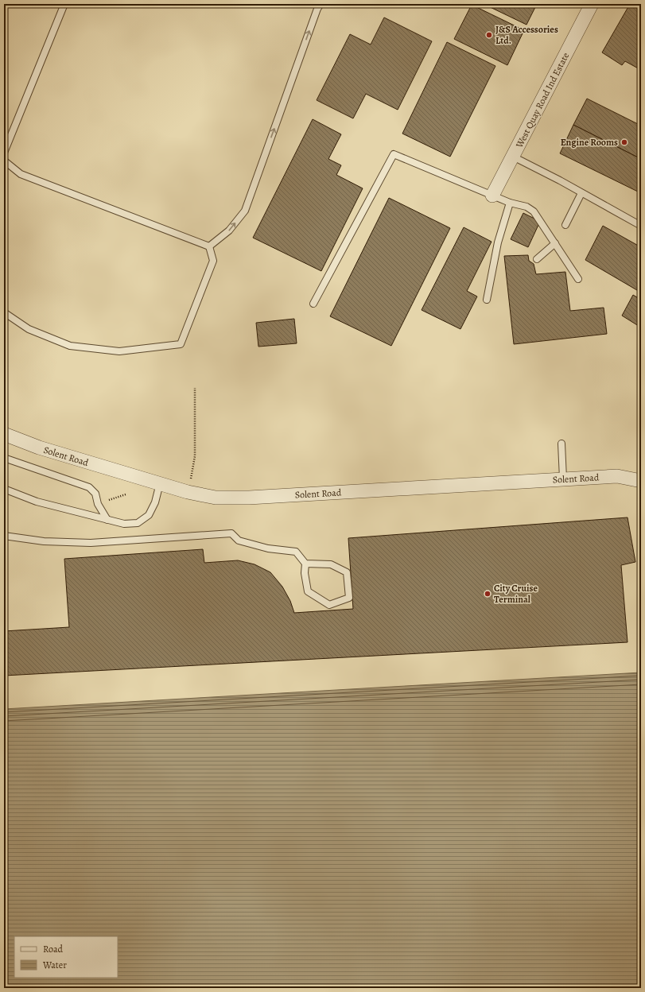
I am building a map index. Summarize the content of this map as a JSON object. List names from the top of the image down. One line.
{"streets":{"street":["West Quay Road Ind Estate","Solent Road"]},"places":["J&S Accessories Ltd.","Engine Rooms","City Cruise Terminal"],"legend":["Road","Water"]}
